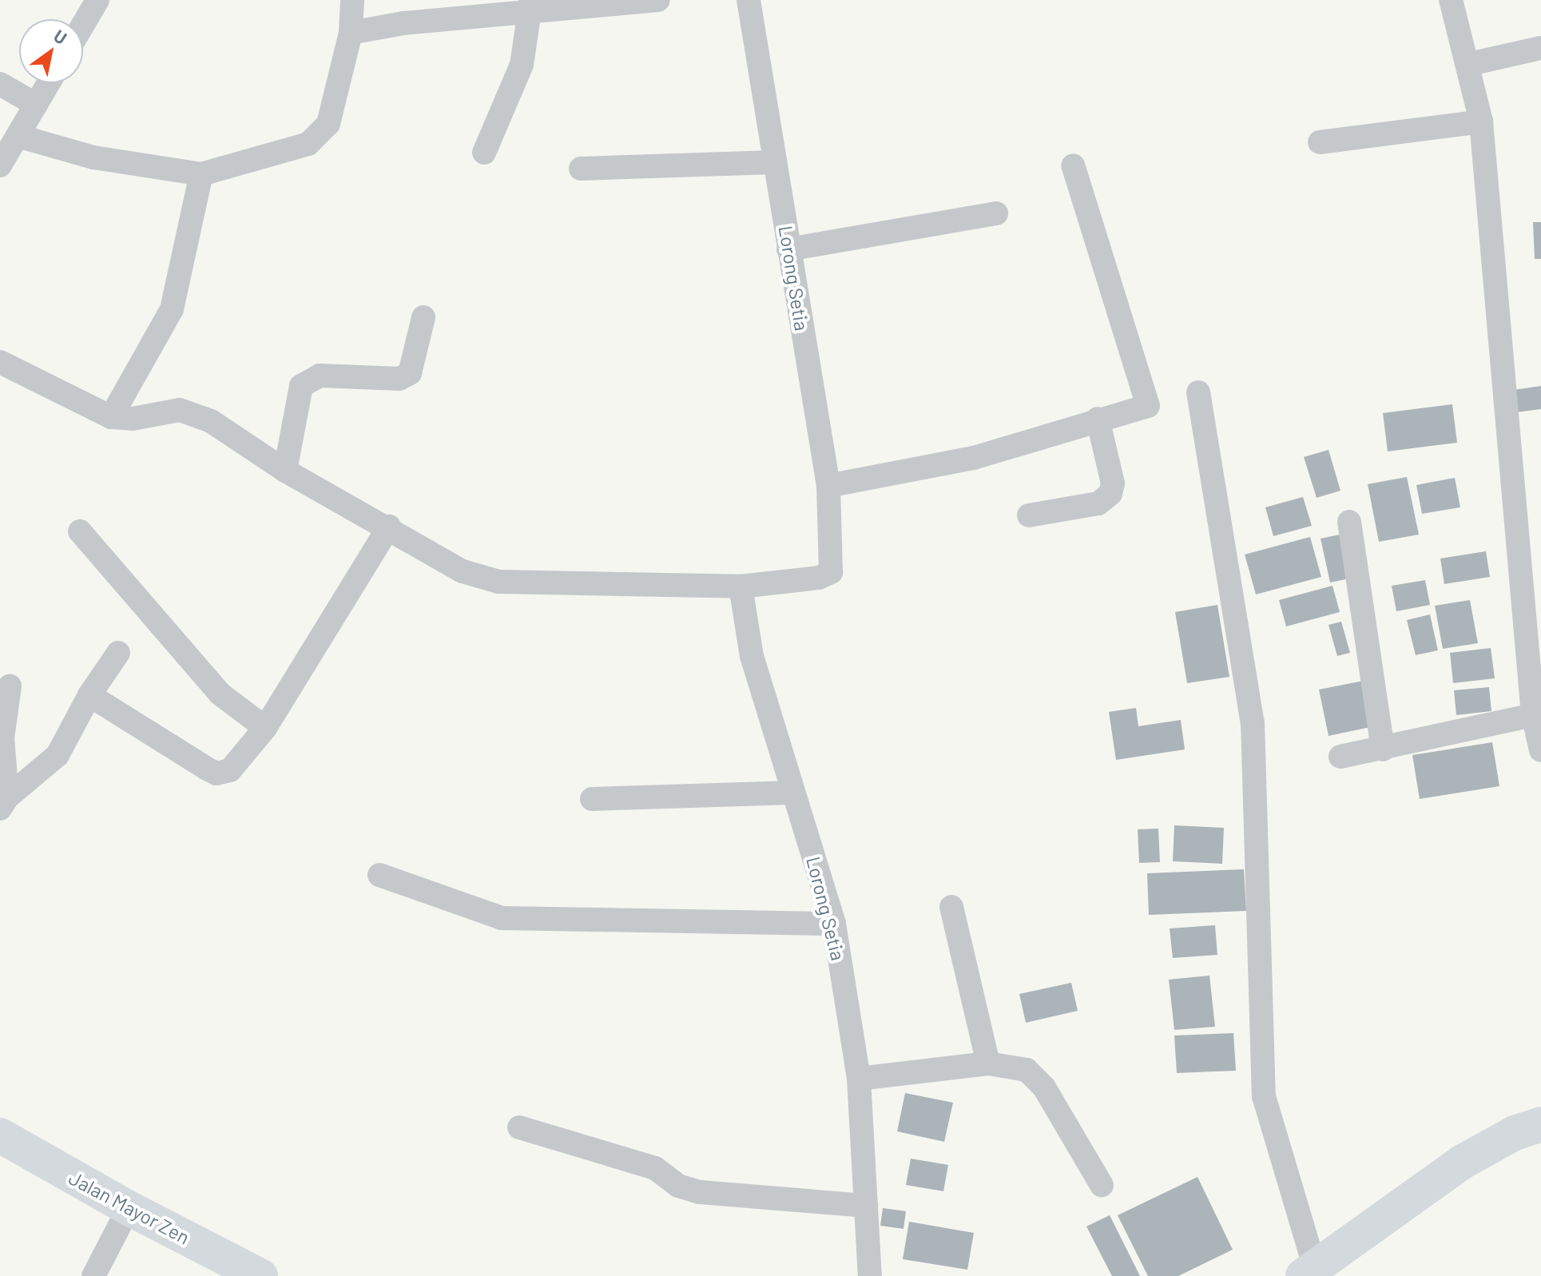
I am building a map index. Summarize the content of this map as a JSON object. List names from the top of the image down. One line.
{"streets":{"street":["Lorong Setia","Jalan Mayor Zen"]},"north":"top right"}
